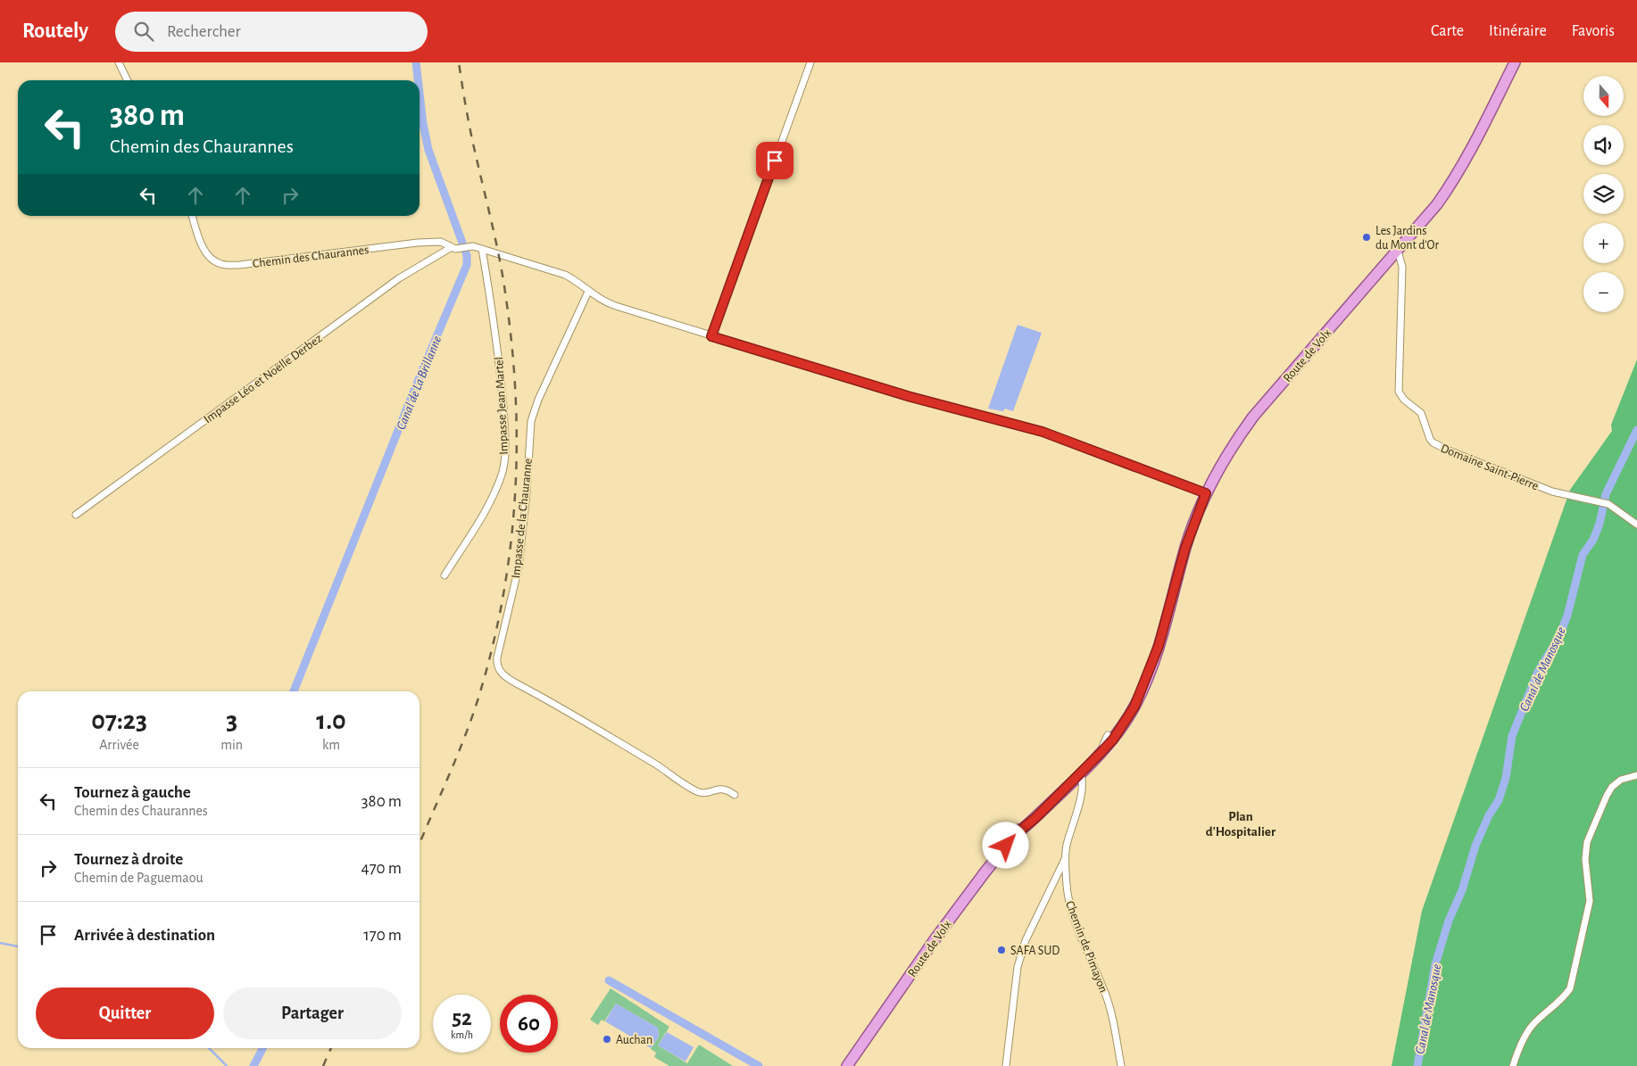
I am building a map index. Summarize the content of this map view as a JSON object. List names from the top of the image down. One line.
{"streets":{"main road":["Route de Volx"],"street":["Chemin des Chaurannes","Impasse Léo et Noëlle Derbez","Impasse Jean Martel","Domaine Saint-Pierre","Impasse de la Chauranne","Chemin de Pimayon"]},"crossings":[["Chemin des Chaurannes","Impasse Léo et Noëlle Derbez"],["Chemin des Chaurannes","Impasse Jean Martel"],["Chemin des Chaurannes","Impasse de la Chauranne"],["Route de Volx","Domaine Saint-Pierre"],["Route de Volx","Chemin de Pimayon"]],"districts":["Plan d'Hospitalier"],"water":["Canal de La Brillanne","Canal de Manosque"],"places":["Les Jardins du Mont d'Or","SAFA SUD","Auchan"],"north":"bottom","page":{"header":"Routely","search":"Rechercher","nav":["Carte","Itinéraire","Favoris"],"map_buttons":["+","−"],"turn":["380 m","Chemin des Chaurannes"],"eta":["07:23","Arrivée","3","min","1.0","km"],"list":[{"name":"Tournez à gauche","note":"Chemin des Chaurannes","value":"380 m"},{"name":"Tournez à droite","note":"Chemin de Paguemaou","value":"470 m"},{"name":"Arrivée à destination","value":"170 m"}],"buttons":["Quitter","Partager"],"speed":"52 km/h","limit":"60"}}
